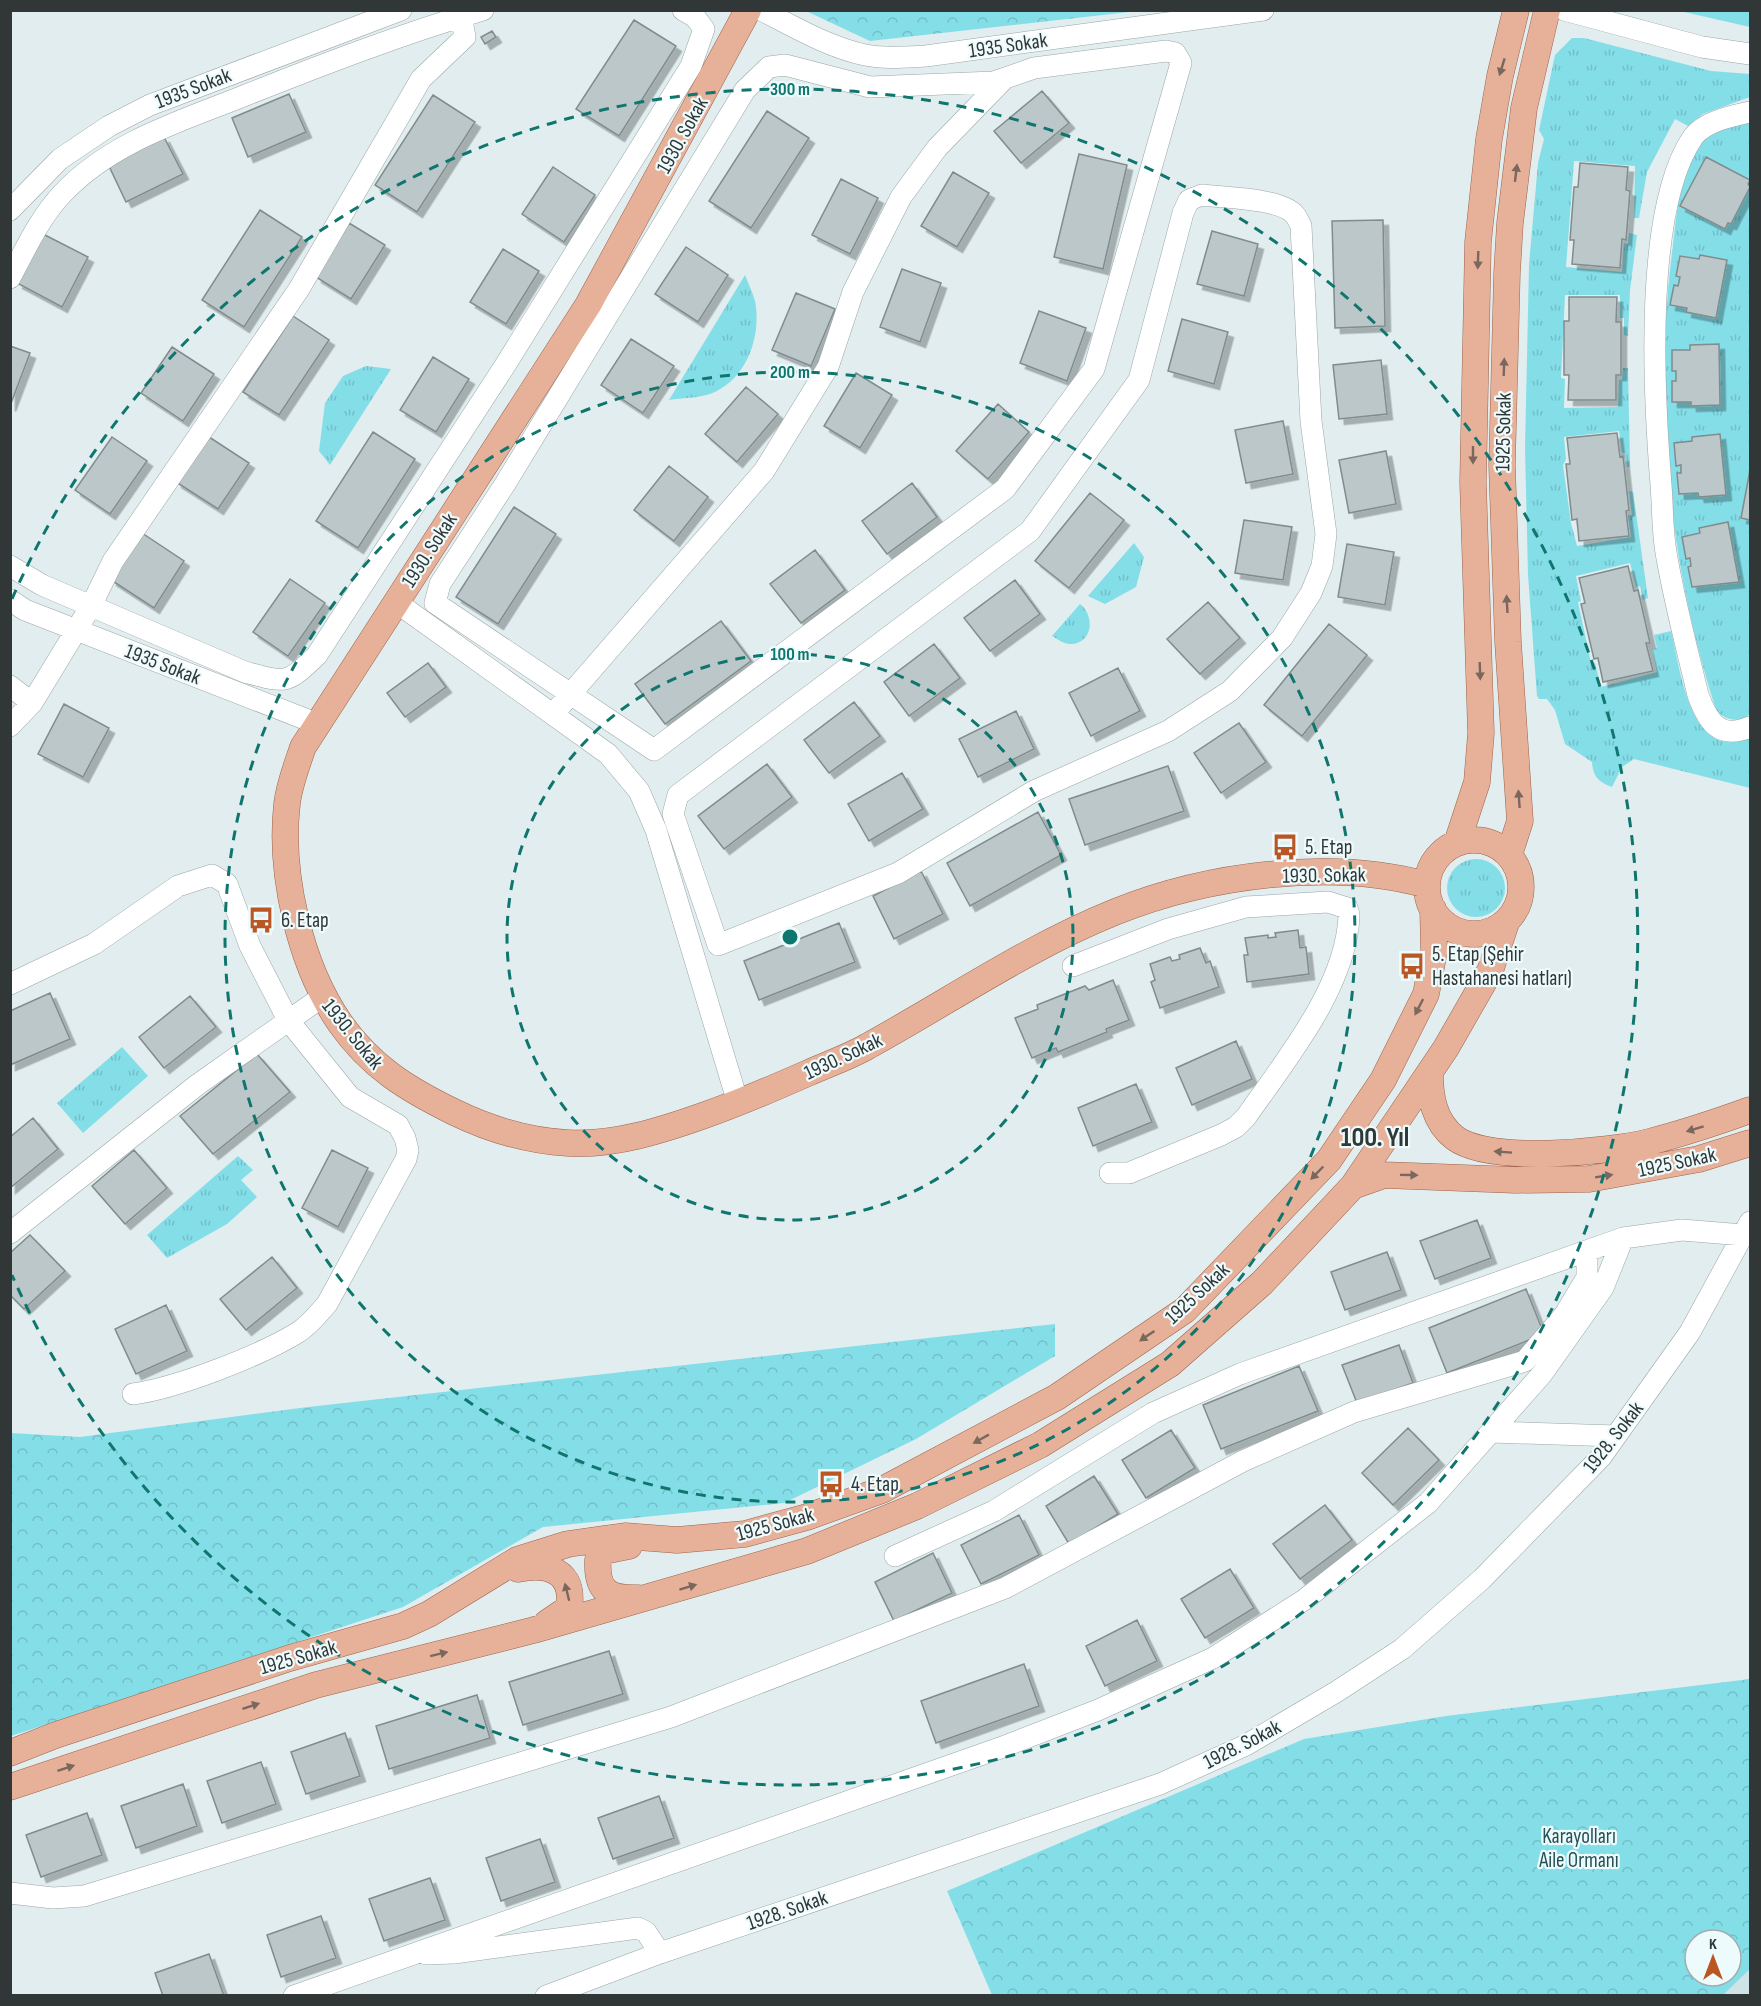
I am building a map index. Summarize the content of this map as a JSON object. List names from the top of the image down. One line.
{"streets":{"main road":["1930. Sokak","1925 Sokak"],"street":["1935 Sokak","1928. Sokak"]},"crossings":[["1935 Sokak","1930. Sokak"],["1930. Sokak","1925 Sokak"]],"districts":["100. Yıl"],"parks":["Karayolları Aile Ormanı"],"places":{"bus stop":["5. Etap","6. Etap","5. Etap (Şehir Hastahanesi hatları)","4. Etap"]},"north":"top","rings":["300 m","200 m","100 m"]}
